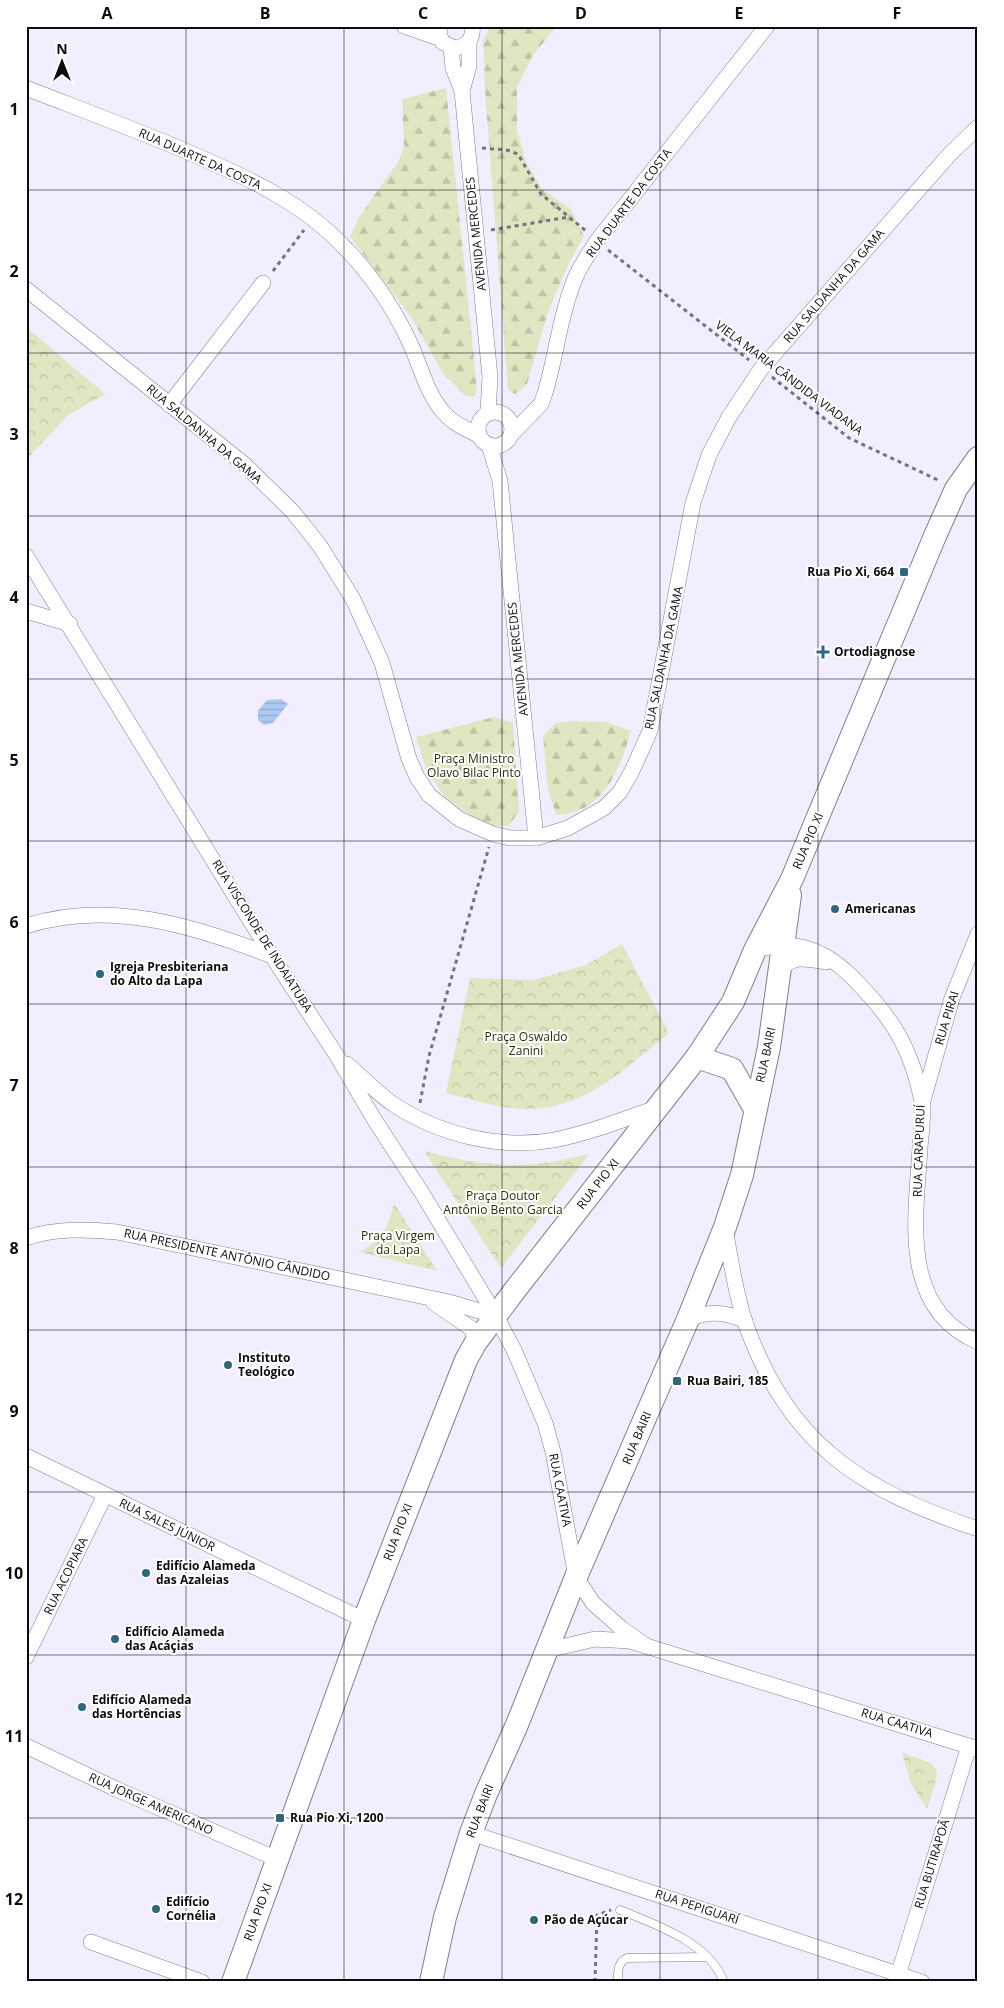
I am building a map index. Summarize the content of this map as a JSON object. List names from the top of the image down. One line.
{"streets":{"main road":["RUA PIO XI","RUA BAIRI"],"street":["RUA DUARTE DA COSTA","AVENIDA MERCEDES","RUA SALDANHA DA GAMA","RUA VISCONDE DE INDAIATUBA","RUA PIRAI","RUA CARAPURUÍ","RUA PRESIDENTE ANTÔNIO CÂNDIDO","RUA CAATIVA","RUA SALES JÚNIOR","RUA ACOPIARA","RUA JORGE AMERICANO","RUA BUTIRAPOÃ","RUA PEPIGUARÍ"],"path":["VIELA MARIA CÂNDIDA VIADANA"]},"crossings":[["RUA DUARTE DA COSTA","AVENIDA MERCEDES"],["AVENIDA MERCEDES","RUA SALDANHA DA GAMA"],["RUA SALDANHA DA GAMA","VIELA MARIA CÂNDIDA VIADANA"],["VIELA MARIA CÂNDIDA VIADANA","RUA PIO XI"],["RUA PIO XI","RUA VISCONDE DE INDAIATUBA"],["RUA PIO XI","RUA BAIRI"],["RUA PIO XI","RUA CARAPURUÍ"],["RUA PIO XI","RUA PRESIDENTE ANTÔNIO CÂNDIDO"],["RUA PIO XI","RUA CAATIVA"],["RUA PIO XI","RUA SALES JÚNIOR"],["RUA PIO XI","RUA JORGE AMERICANO"],["RUA VISCONDE DE INDAIATUBA","RUA PRESIDENTE ANTÔNIO CÂNDIDO"],["RUA VISCONDE DE INDAIATUBA","RUA CAATIVA"],["RUA PIRAI","RUA CARAPURUÍ"],["RUA BAIRI","RUA CARAPURUÍ"],["RUA BAIRI","RUA CAATIVA"],["RUA BAIRI","RUA PEPIGUARÍ"],["RUA PRESIDENTE ANTÔNIO CÂNDIDO","RUA CAATIVA"],["RUA CAATIVA","RUA BUTIRAPOÃ"],["RUA SALES JÚNIOR","RUA ACOPIARA"],["RUA BUTIRAPOÃ","RUA PEPIGUARÍ"]],"parks":["Praça Ministro Olavo Bilac Pinto","Praça Oswaldo Zanini","Praça Doutor Antônio Bento Garcia","Praça Virgem da Lapa"],"places":{"transit":["Rua Pio Xi, 664","Rua Bairi, 185","Rua Pio Xi, 1200"],"health":["Ortodiagnose"],"other":["Americanas","Igreja Presbiteriana do Alto da Lapa","Instituto Teológico","Edifício Alameda das Azaleias","Edifício Alameda das Acáçias","Edifício Alameda das Hortências","Edifício Cornélia","Pão de Açúcar"]},"north":"top","grid":{"columns":["A","B","C","D","E","F"],"rows":["1","2","3","4","5","6","7","8","9","10","11","12"]}}
